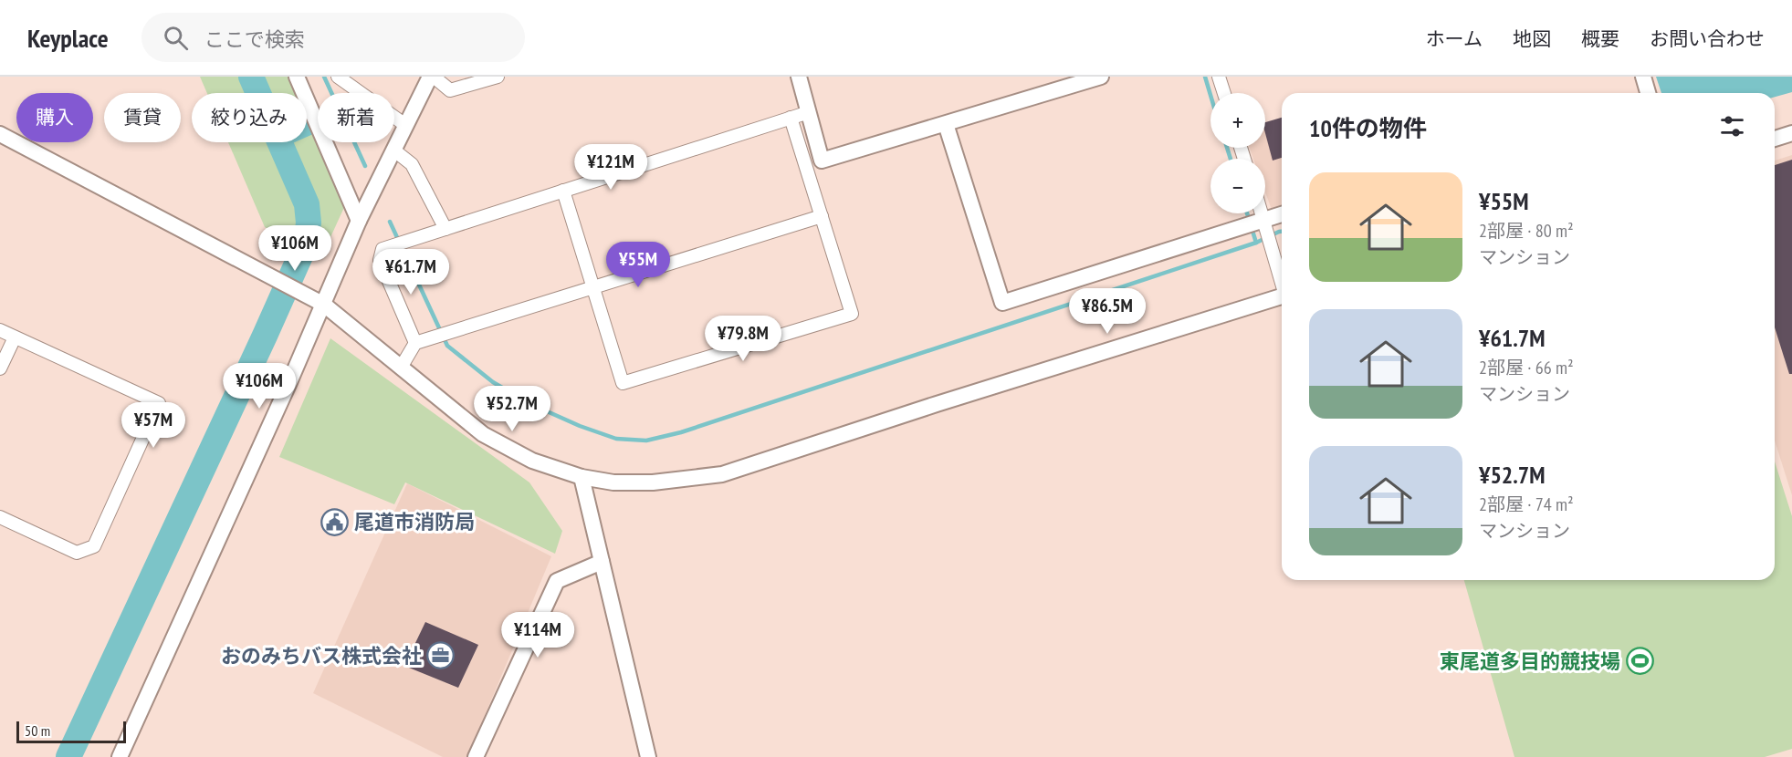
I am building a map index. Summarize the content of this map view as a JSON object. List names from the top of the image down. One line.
{"places":{"public building":["尾道市消防局"],"office":["おのみちバス株式会社"],"sports":["東尾道多目的競技場"]},"scale_bar":"50 m","page":{"header":"Keyplace","search":"ここで検索","nav":["ホーム","地図","概要","お問い合わせ"],"map_buttons":["+","−"],"chip":["購入","賃貸","絞り込み","新着"],"heading":"10件の物件","price":["¥121M","¥106M","¥55M","¥61.7M","¥86.5M","¥79.8M","¥106M","¥52.7M","¥57M","¥114M"],"list":[{"name":"¥55M","note":"2部屋 · 80 m² · マンション"},{"name":"¥61.7M","note":"2部屋 · 66 m² · マンション"},{"name":"¥52.7M","note":"2部屋 · 74 m² · マンション"}],"scale":"50 m"}}
